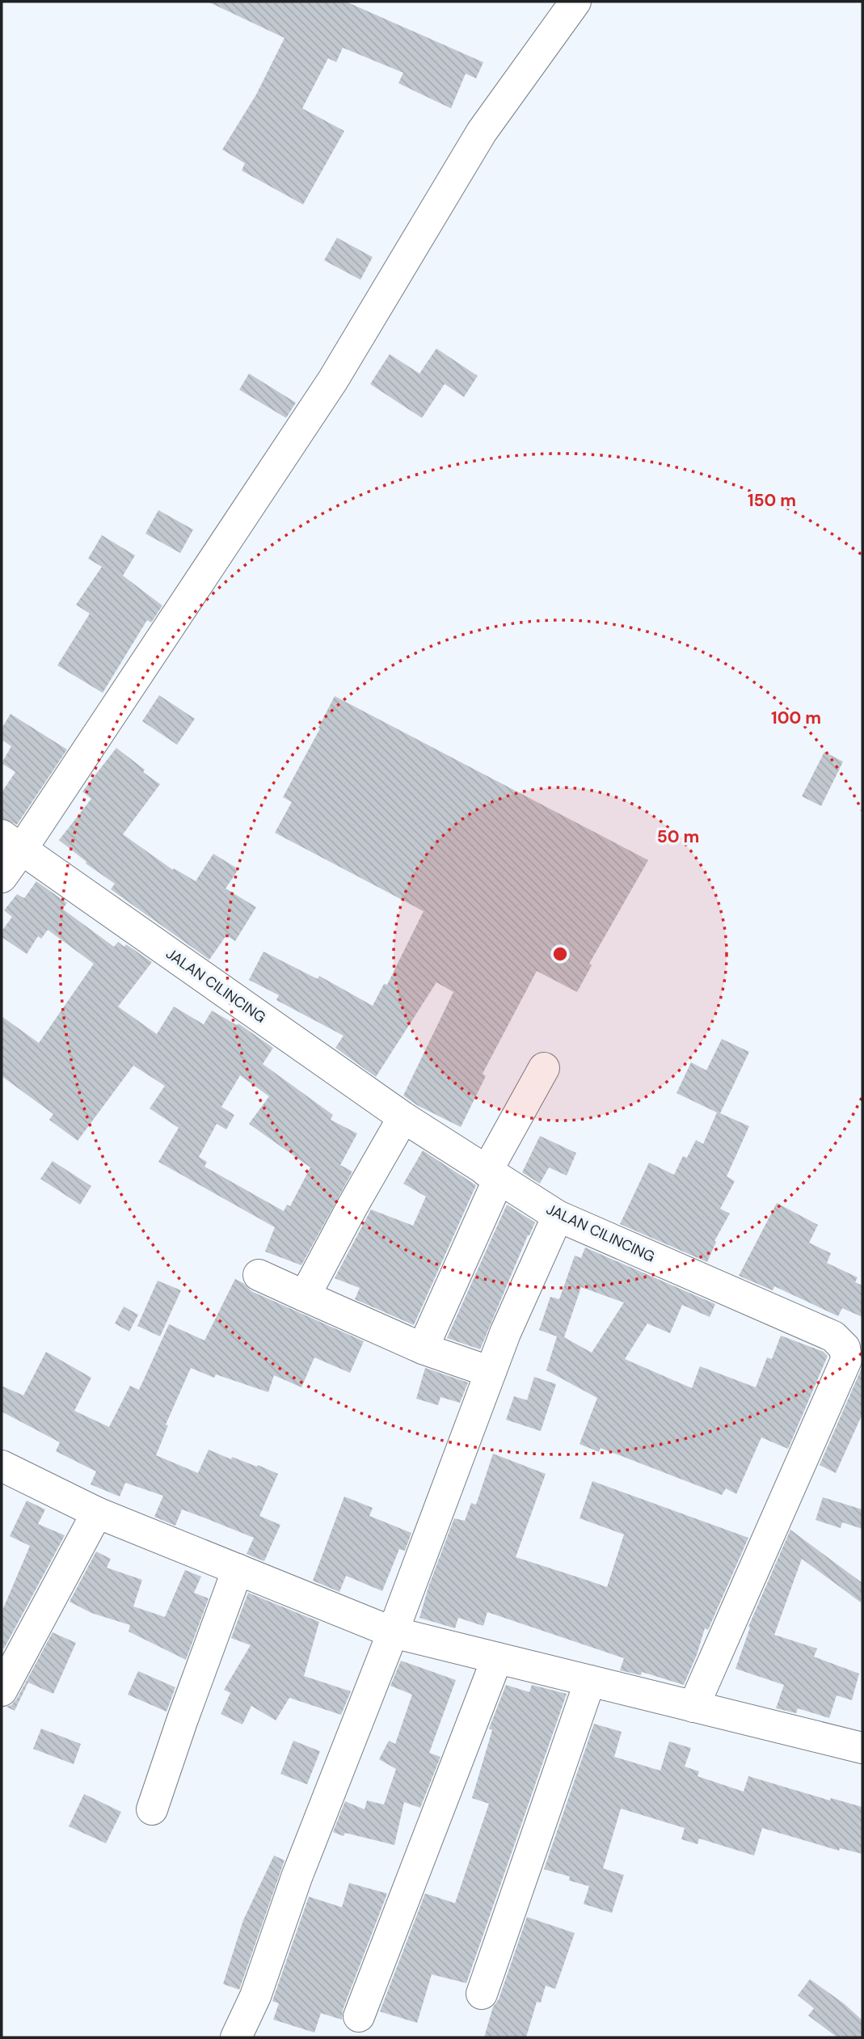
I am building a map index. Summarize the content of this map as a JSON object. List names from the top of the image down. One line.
{"streets":{"street":["JALAN CILINCING"]},"rings":["150 m","100 m","50 m"]}
